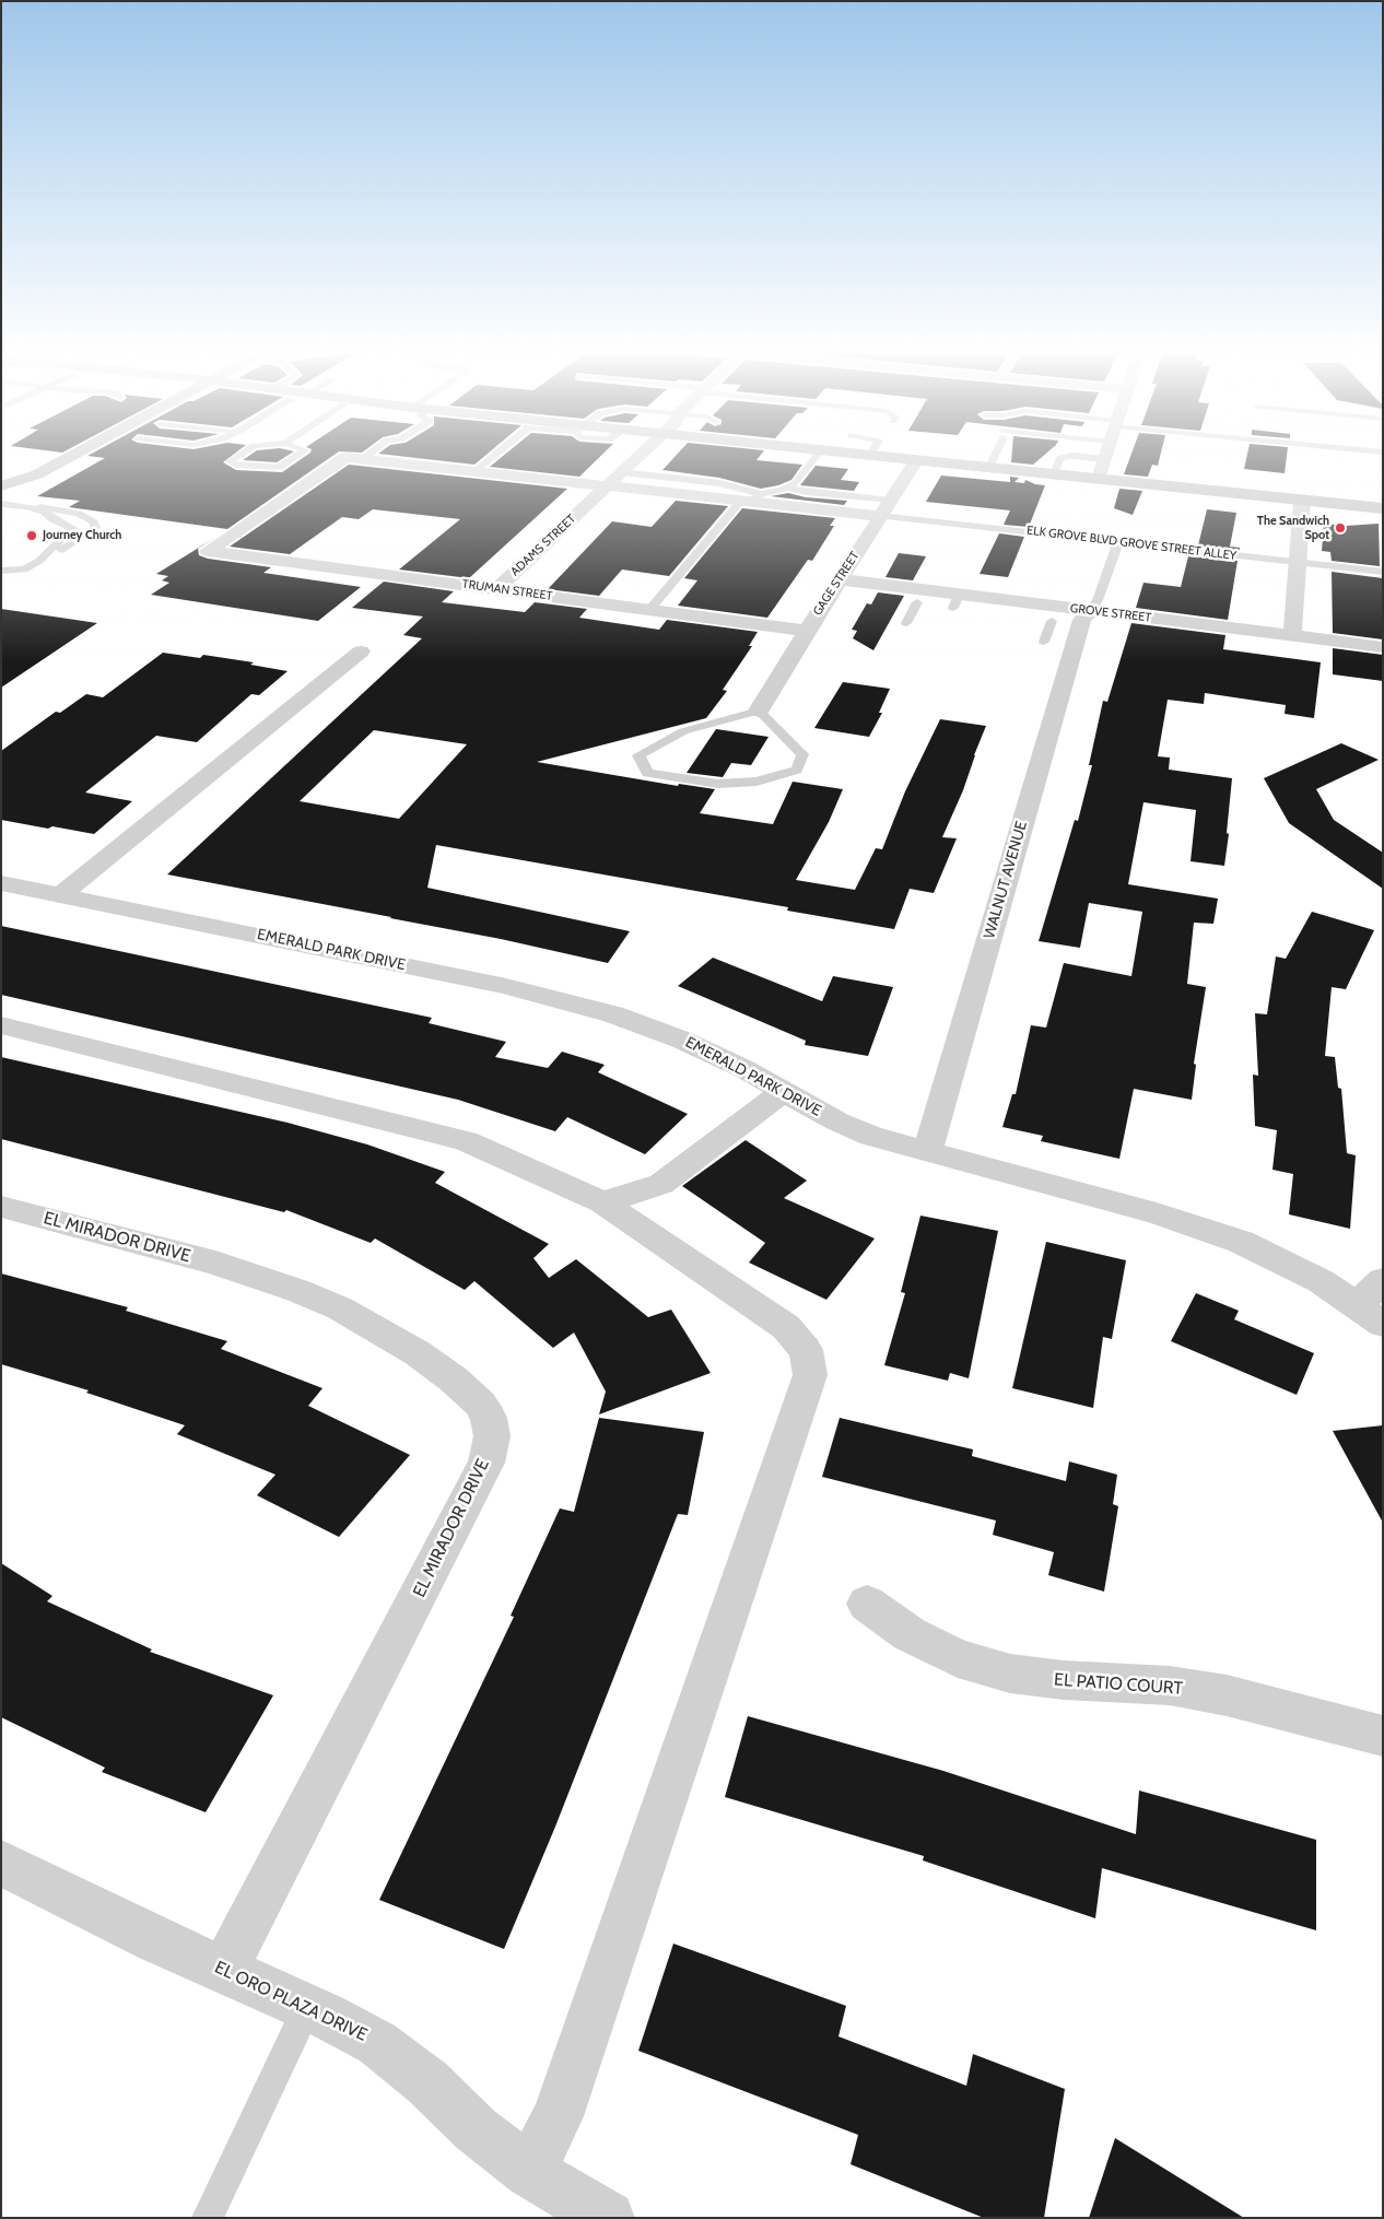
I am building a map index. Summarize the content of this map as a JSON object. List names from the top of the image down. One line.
{"streets":{"street":["ADAMS STREET","GAGE STREET","TRUMAN STREET","GROVE STREET","WALNUT AVENUE","EMERALD PARK DRIVE","EL MIRADOR DRIVE","EL PATIO COURT","EL ORO PLAZA DRIVE"],"lane":["ELK GROVE BLVD GROVE STREET ALLEY"]},"crossings":[["ELK GROVE BLVD GROVE STREET ALLEY","GAGE STREET"],["ADAMS STREET","TRUMAN STREET"],["GAGE STREET","TRUMAN STREET"],["GAGE STREET","GROVE STREET"],["GROVE STREET","WALNUT AVENUE"],["WALNUT AVENUE","EMERALD PARK DRIVE"],["EL MIRADOR DRIVE","EL ORO PLAZA DRIVE"]],"places":["The Sandwich Spot","Journey Church"]}
